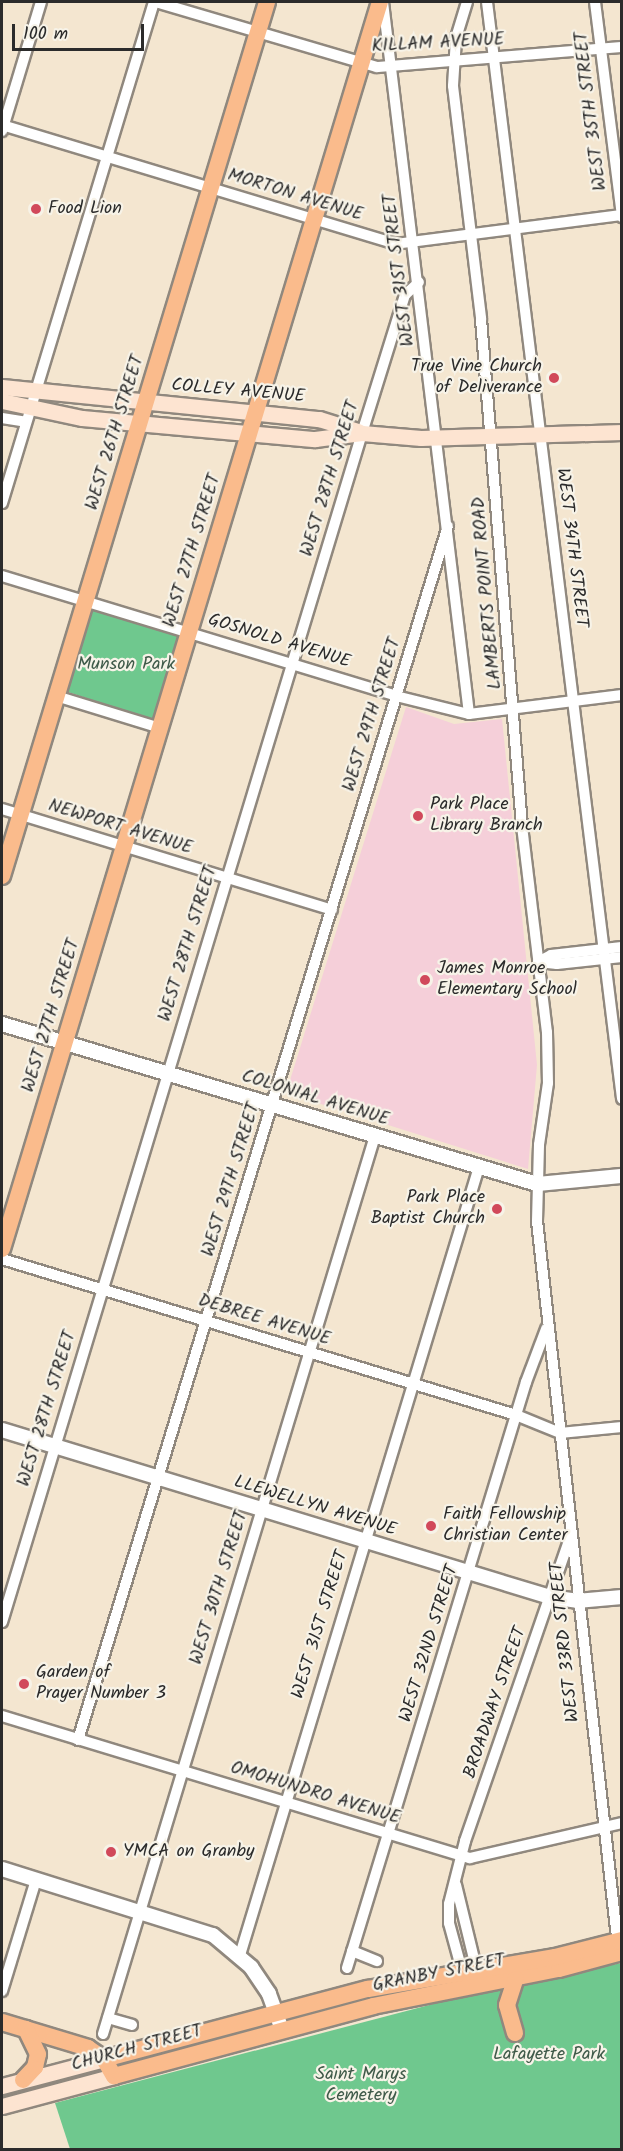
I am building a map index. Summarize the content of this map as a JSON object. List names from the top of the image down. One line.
{"streets":{"main road":["COLLEY AVENUE","WEST 26TH STREET","WEST 27TH STREET","GRANBY STREET","CHURCH STREET"],"street":["KILLAM AVENUE","WEST 35TH STREET","MORTON AVENUE","WEST 31ST STREET","WEST 28TH STREET","WEST 34TH STREET","LAMBERTS POINT ROAD","GOSNOLD AVENUE","WEST 29TH STREET","NEWPORT AVENUE","COLONIAL AVENUE","DEBREE AVENUE","LLEWELLYN AVENUE","WEST 30TH STREET","WEST 33RD STREET","WEST 32ND STREET","BROADWAY STREET","OMOHUNDRO AVENUE"]},"crossings":[["KILLAM AVENUE","WEST 35TH STREET"],["KILLAM AVENUE","WEST 31ST STREET"],["KILLAM AVENUE","WEST 26TH STREET"],["KILLAM AVENUE","WEST 34TH STREET"],["KILLAM AVENUE","WEST 27TH STREET"],["KILLAM AVENUE","LAMBERTS POINT ROAD"],["WEST 35TH STREET","MORTON AVENUE"],["MORTON AVENUE","WEST 31ST STREET"],["MORTON AVENUE","WEST 26TH STREET"],["MORTON AVENUE","WEST 34TH STREET"],["MORTON AVENUE","WEST 27TH STREET"],["MORTON AVENUE","LAMBERTS POINT ROAD"],["WEST 31ST STREET","COLLEY AVENUE"],["WEST 31ST STREET","WEST 28TH STREET"],["WEST 31ST STREET","WEST 27TH STREET"],["WEST 31ST STREET","GOSNOLD AVENUE"],["WEST 31ST STREET","WEST 29TH STREET"],["WEST 31ST STREET","COLONIAL AVENUE"],["WEST 31ST STREET","DEBREE AVENUE"],["WEST 31ST STREET","LLEWELLYN AVENUE"],["WEST 31ST STREET","OMOHUNDRO AVENUE"],["COLLEY AVENUE","WEST 26TH STREET"],["COLLEY AVENUE","WEST 28TH STREET"],["COLLEY AVENUE","WEST 34TH STREET"],["COLLEY AVENUE","WEST 27TH STREET"],["COLLEY AVENUE","LAMBERTS POINT ROAD"],["WEST 26TH STREET","GOSNOLD AVENUE"],["WEST 26TH STREET","NEWPORT AVENUE"],["WEST 28TH STREET","GOSNOLD AVENUE"],["WEST 28TH STREET","NEWPORT AVENUE"],["WEST 28TH STREET","COLONIAL AVENUE"],["WEST 28TH STREET","DEBREE AVENUE"],["WEST 28TH STREET","LLEWELLYN AVENUE"],["WEST 34TH STREET","GOSNOLD AVENUE"],["WEST 27TH STREET","GOSNOLD AVENUE"],["WEST 27TH STREET","NEWPORT AVENUE"],["WEST 27TH STREET","COLONIAL AVENUE"],["LAMBERTS POINT ROAD","GOSNOLD AVENUE"],["LAMBERTS POINT ROAD","COLONIAL AVENUE"],["LAMBERTS POINT ROAD","WEST 33RD STREET"],["GOSNOLD AVENUE","WEST 29TH STREET"],["WEST 29TH STREET","NEWPORT AVENUE"],["WEST 29TH STREET","COLONIAL AVENUE"],["WEST 29TH STREET","DEBREE AVENUE"],["WEST 29TH STREET","LLEWELLYN AVENUE"],["WEST 29TH STREET","OMOHUNDRO AVENUE"],["COLONIAL AVENUE","WEST 30TH STREET"],["COLONIAL AVENUE","WEST 33RD STREET"],["DEBREE AVENUE","WEST 30TH STREET"],["DEBREE AVENUE","WEST 33RD STREET"],["DEBREE AVENUE","WEST 32ND STREET"],["LLEWELLYN AVENUE","WEST 30TH STREET"],["LLEWELLYN AVENUE","WEST 33RD STREET"],["LLEWELLYN AVENUE","WEST 32ND STREET"],["LLEWELLYN AVENUE","BROADWAY STREET"],["WEST 30TH STREET","OMOHUNDRO AVENUE"],["WEST 33RD STREET","WEST 32ND STREET"],["WEST 33RD STREET","BROADWAY STREET"],["WEST 33RD STREET","OMOHUNDRO AVENUE"],["WEST 33RD STREET","GRANBY STREET"],["WEST 32ND STREET","OMOHUNDRO AVENUE"],["WEST 32ND STREET","GRANBY STREET"],["BROADWAY STREET","OMOHUNDRO AVENUE"],["BROADWAY STREET","GRANBY STREET"],["GRANBY STREET","CHURCH STREET"]],"parks":["Munson Park","Lafayette Park","Saint Marys Cemetery"],"places":["Food Lion","True Vine Church of Deliverance","Park Place Library Branch","James Monroe Elementary School","Park Place Baptist Church","Faith Fellowship Christian Center","Garden of Prayer Number 3","YMCA on Granby"],"scale_bar":"100 m"}
